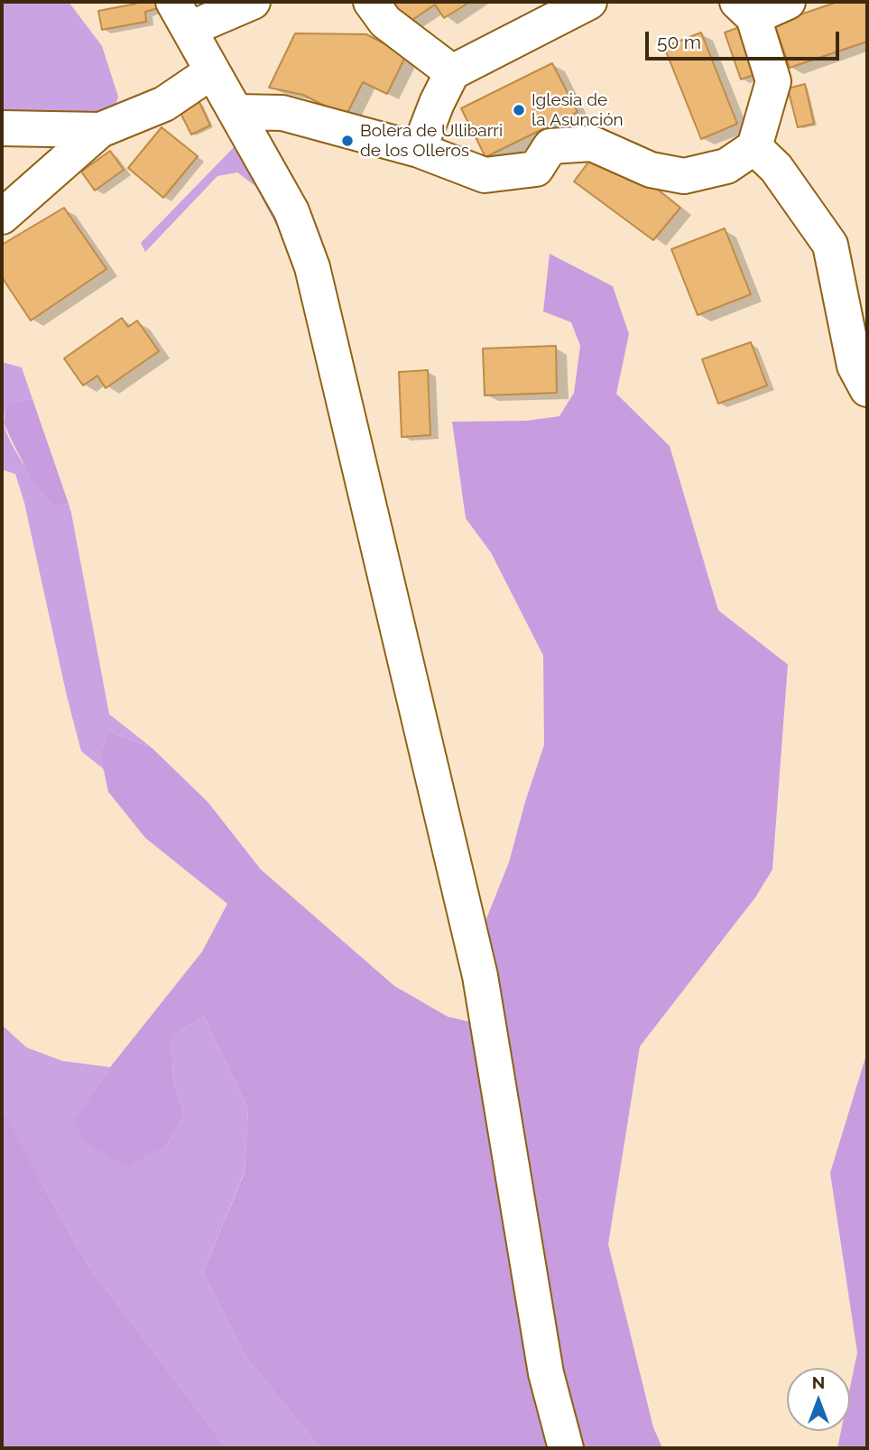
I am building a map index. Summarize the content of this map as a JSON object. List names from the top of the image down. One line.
{"places":["Iglesia de la Asunción","Bolera de Ullibarri de los Olleros"],"scale_bar":"50 m","north":"top"}
